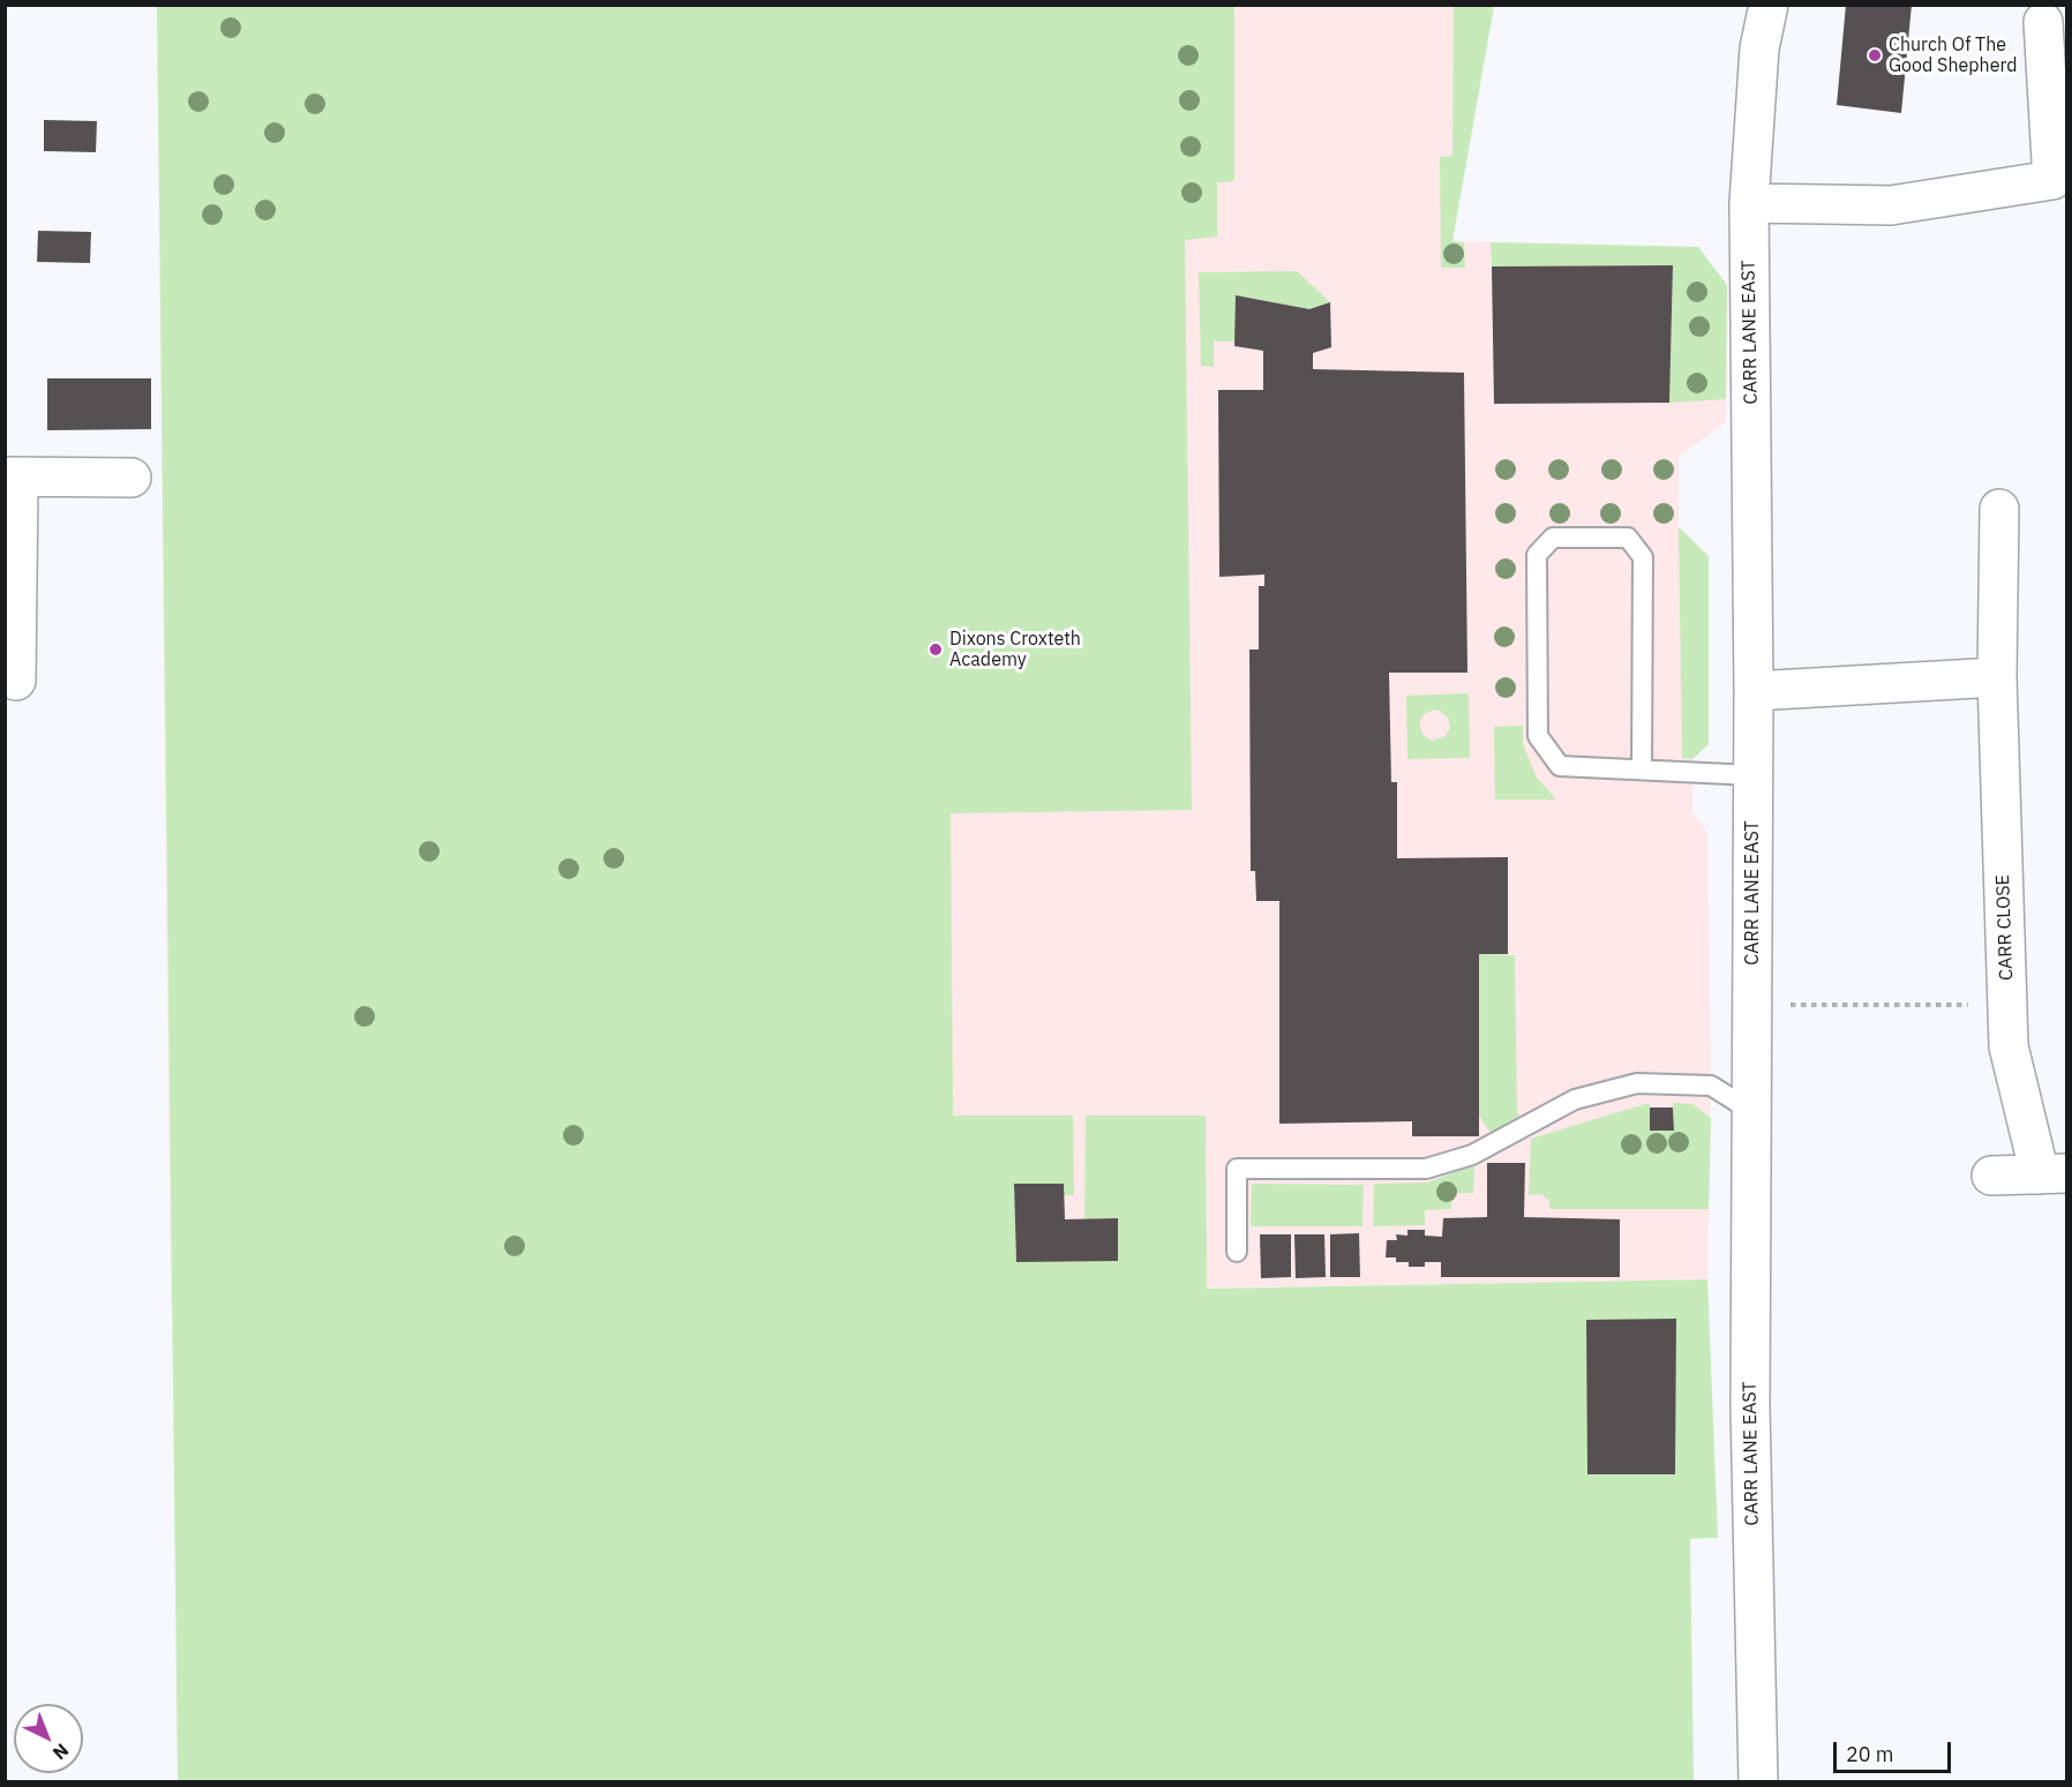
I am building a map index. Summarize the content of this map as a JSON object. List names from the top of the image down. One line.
{"streets":{"street":["CARR LANE EAST","CARR CLOSE"]},"places":["Church Of The Good Shepherd","Dixons Croxteth Academy"],"scale_bar":"20 m","north":"bottom right"}
